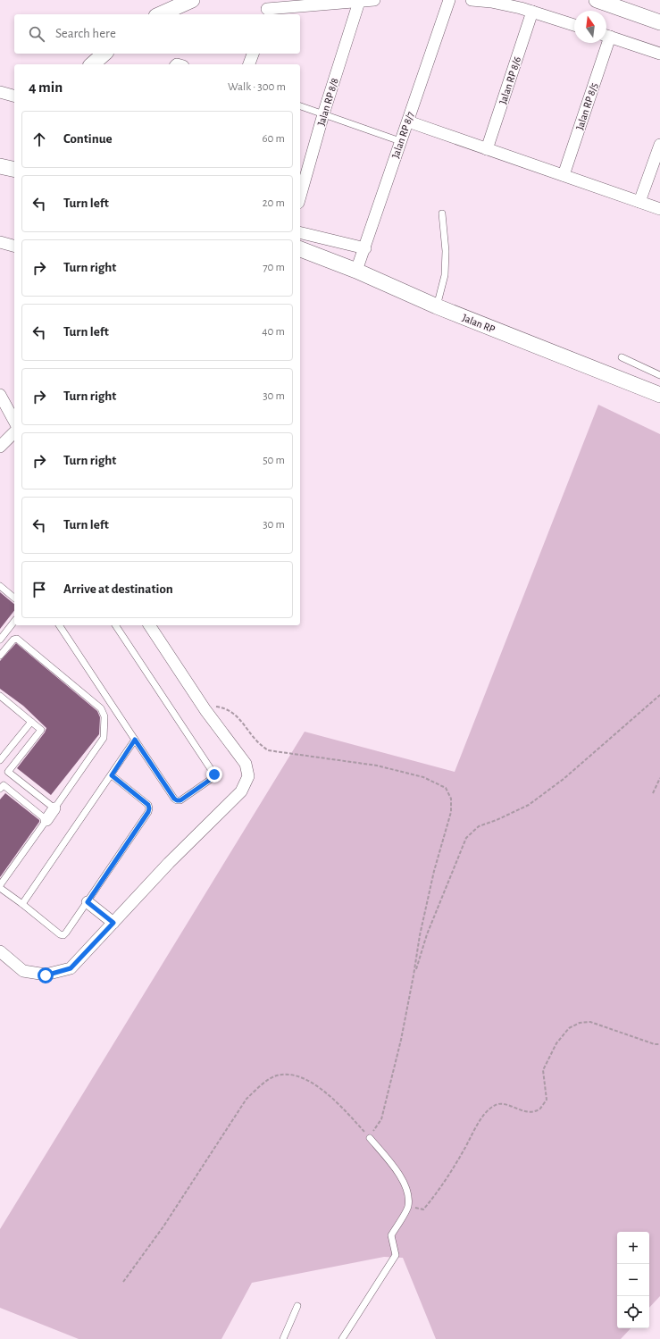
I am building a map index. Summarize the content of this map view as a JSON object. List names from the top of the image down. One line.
{"streets":{"street":["Jalan RP 8/6","Jalan RP 8/8","Jalan RP 8/5","Jalan RP 8/7","Jalan RP"]},"crossings":[["Jalan RP 8/7","Jalan RP"]],"north":"top","page":{"search":"Search here","heading":["4 min","Walk · 300 m"],"list":[["Continue","60 m"],["Turn left","20 m"],["Turn right","70 m"],["Turn left","40 m"],["Turn right","30 m"],["Turn right","50 m"],["Turn left","30 m"],"Arrive at destination"],"map_buttons":["+","−"]}}
